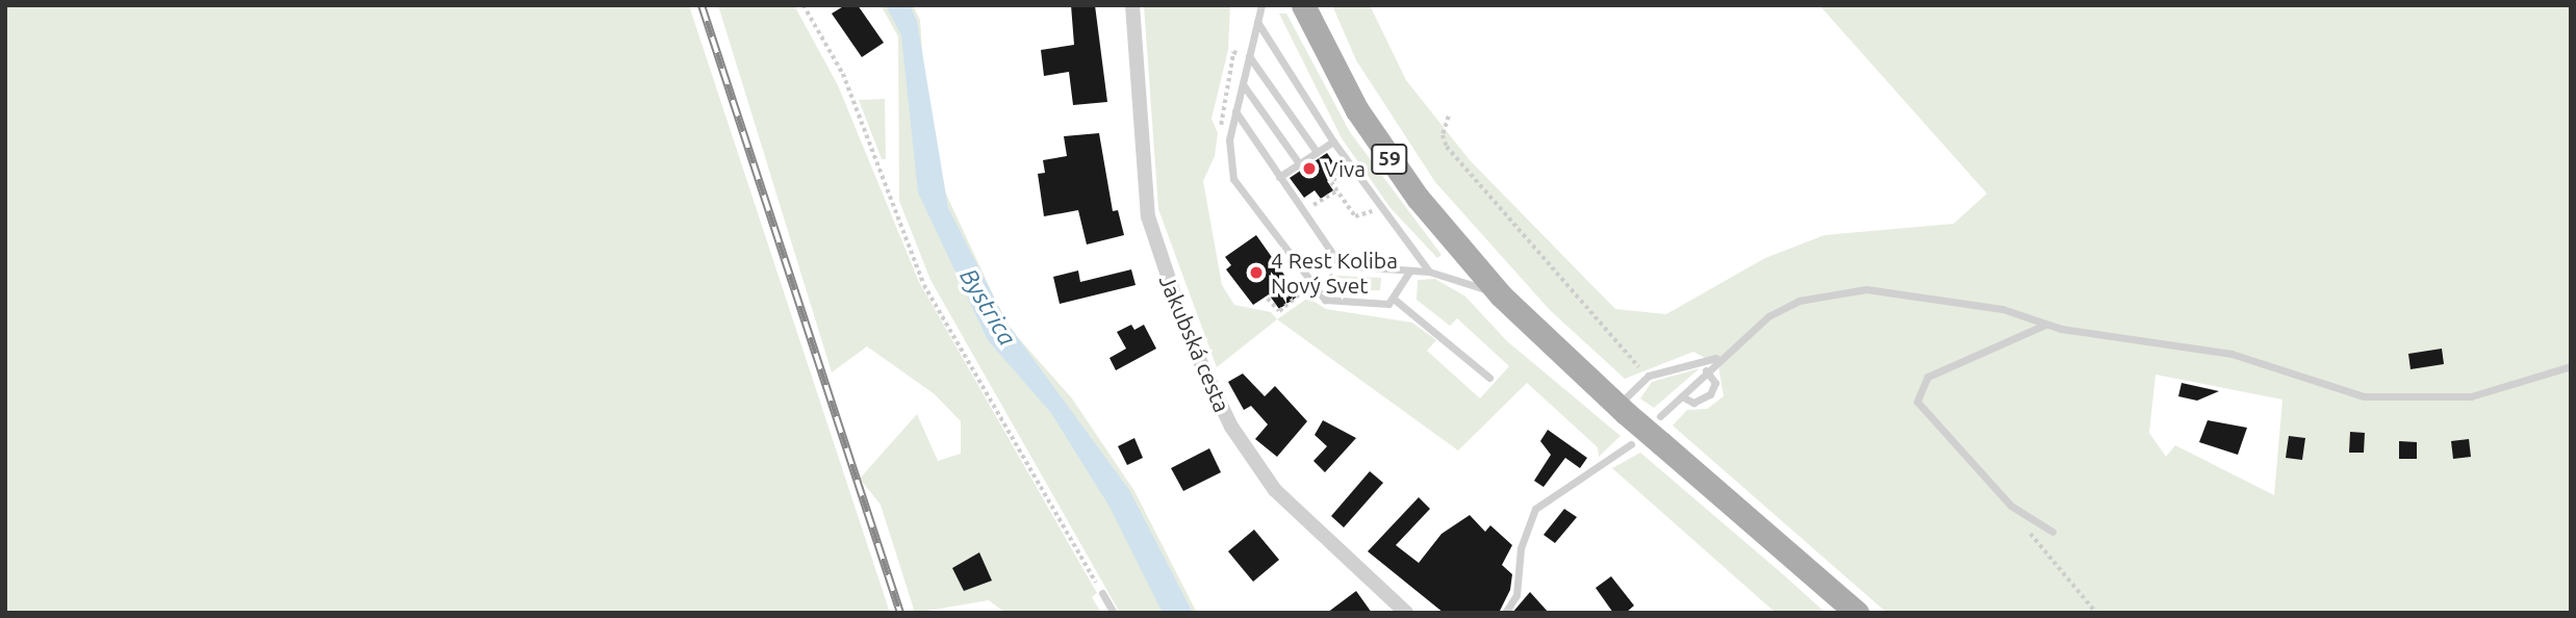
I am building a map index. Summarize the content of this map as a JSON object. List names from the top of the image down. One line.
{"streets":{"main road":["59"],"street":["Jakubská cesta"]},"water":["Bystrica"],"places":["Viva","4 Rest Koliba Nový Svet"]}
